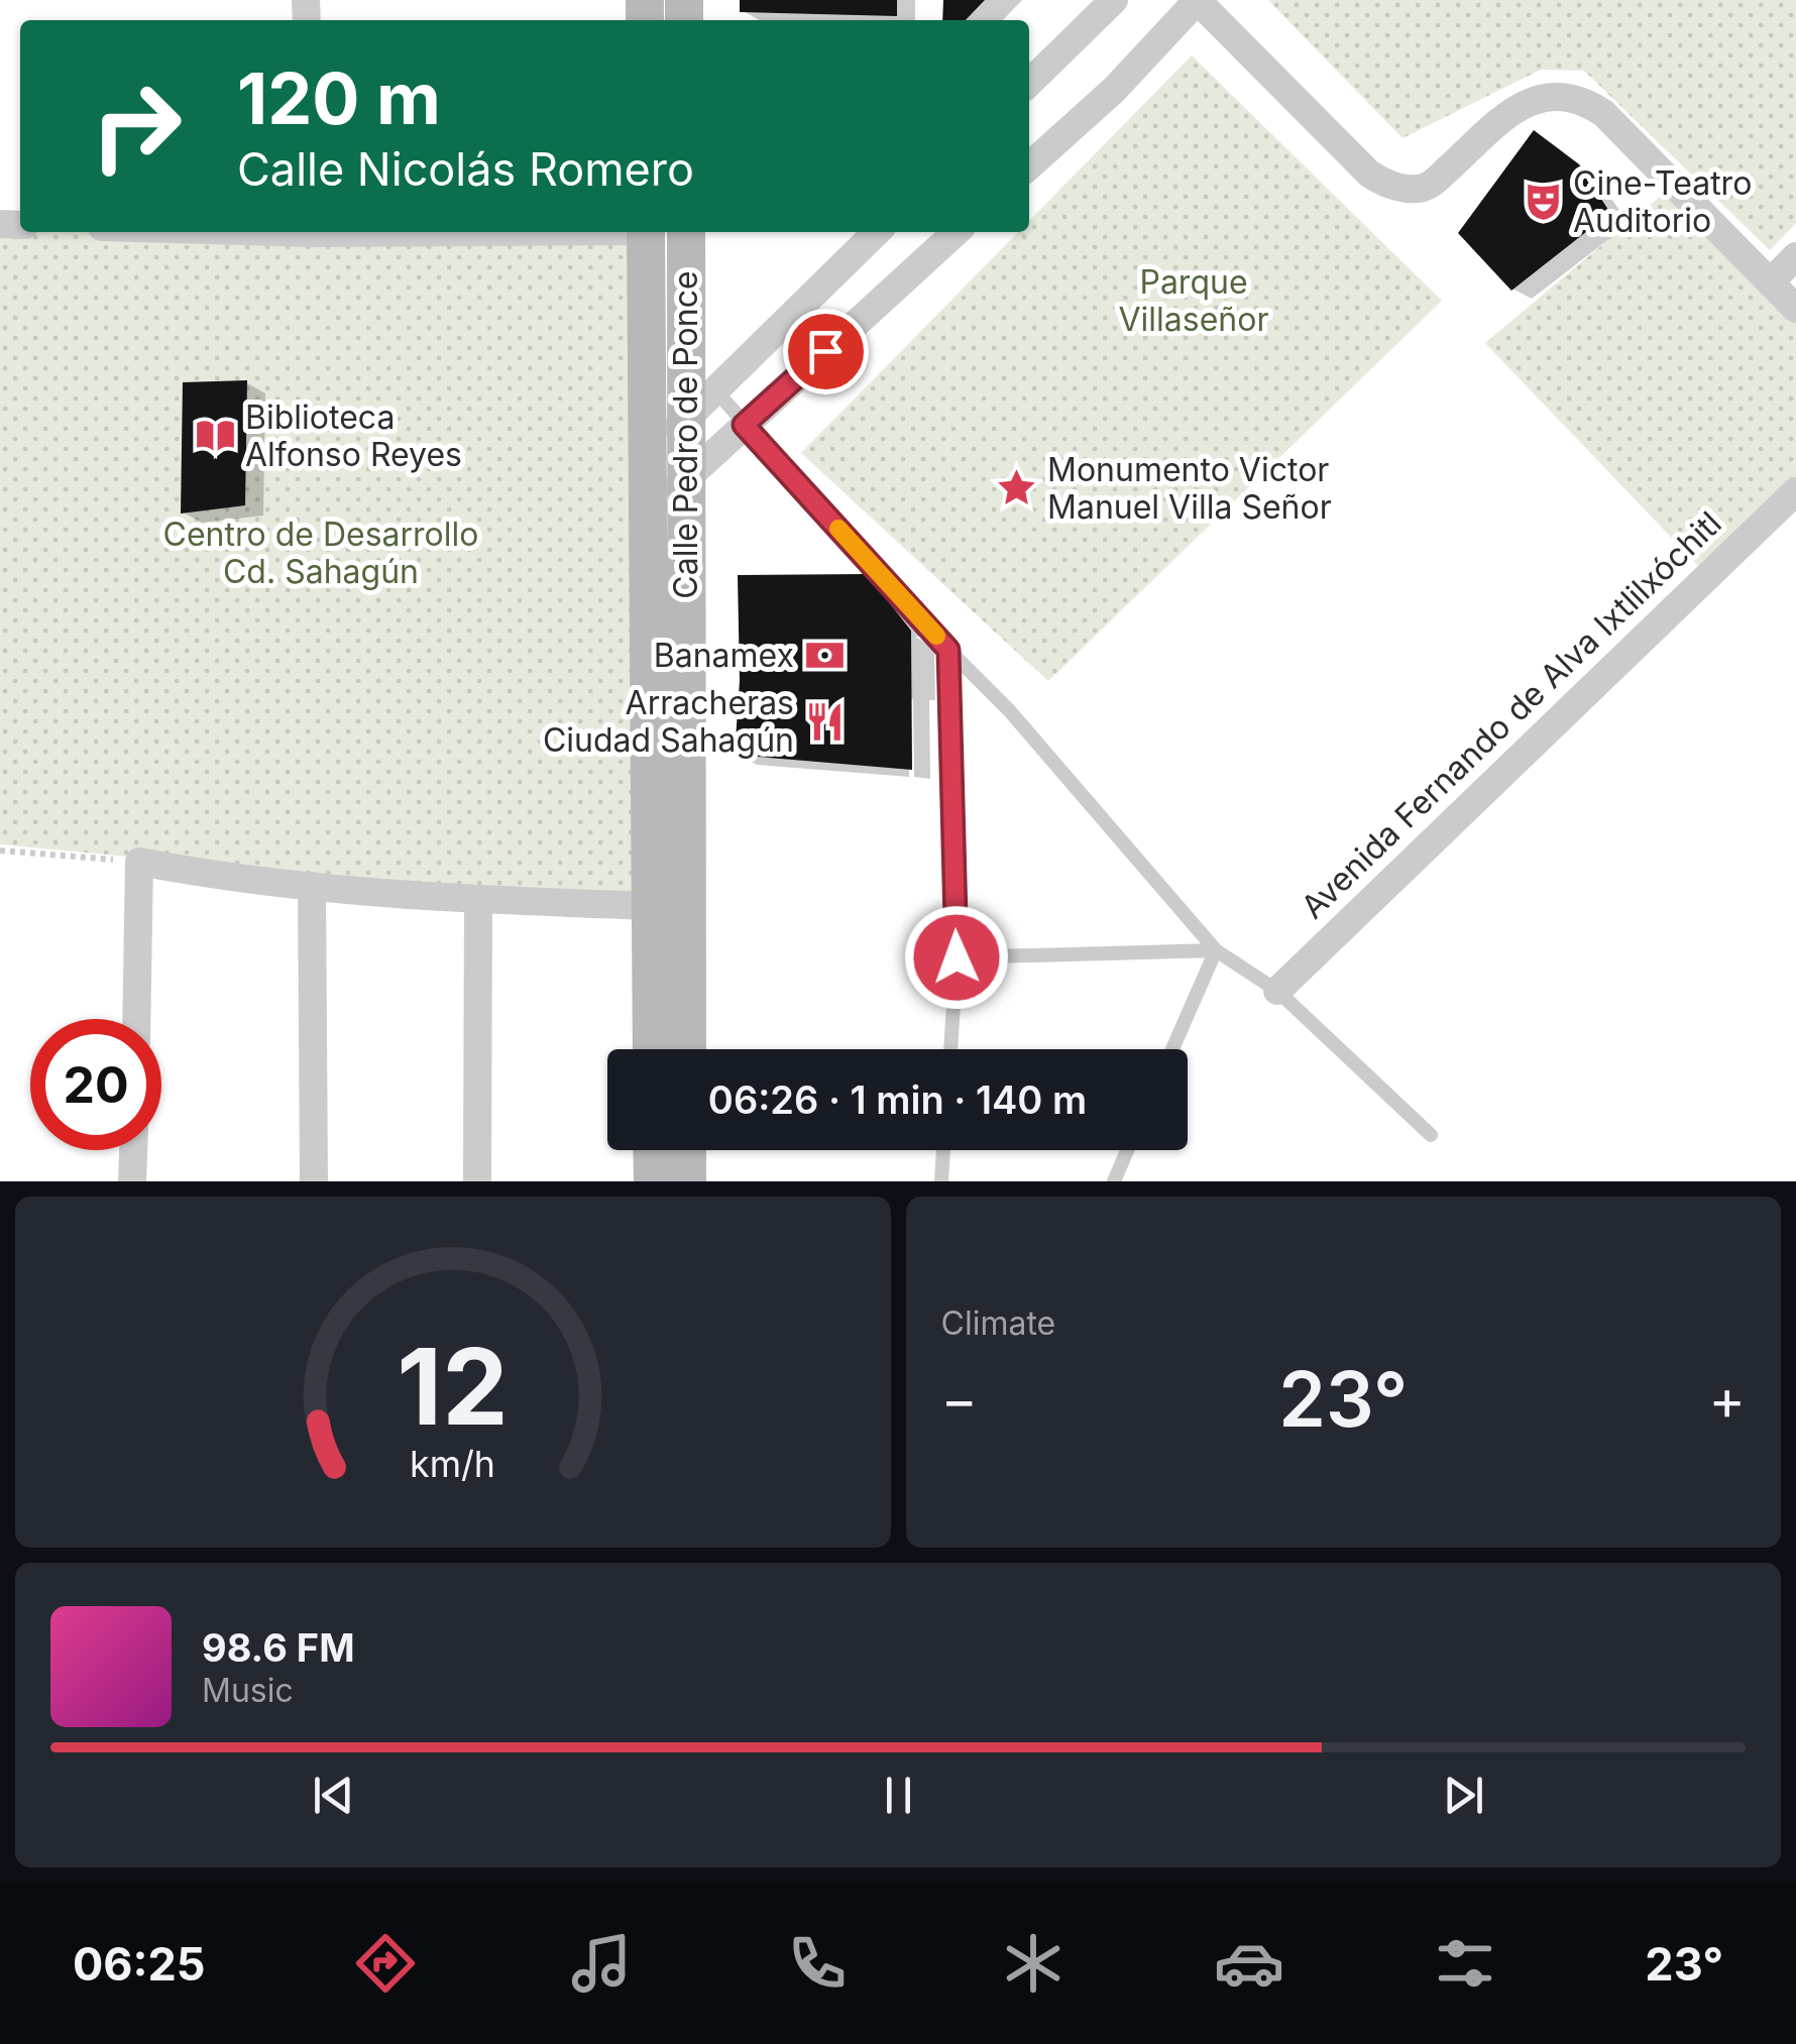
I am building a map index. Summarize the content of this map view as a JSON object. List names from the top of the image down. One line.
{"streets":{"street":["Calle Pedro de Ponce","Avenida Fernando de Alva Ixtlilxóchitl"]},"parks":["Parque Villaseñor","Centro de Desarrollo Cd. Sahagún"],"places":{"theatre":["Cine-Teatro Auditorio"],"library":["Biblioteca Alfonso Reyes"],"place":["Monumento Victor Manuel Villa Señor"],"bank":["Banamex"],"restaurant":["Arracheras Ciudad Sahagún"]},"page":{"turn":["120 m","Calle Nicolás Romero"],"limit":"20","trip":"06:26 · 1 min · 140 m","tile":"Climate","heat":["−","23°","+"],"song":["98.6 FM","Music"],"tabs":["06:25","23°"],"gauge":["12","km/h"]}}
